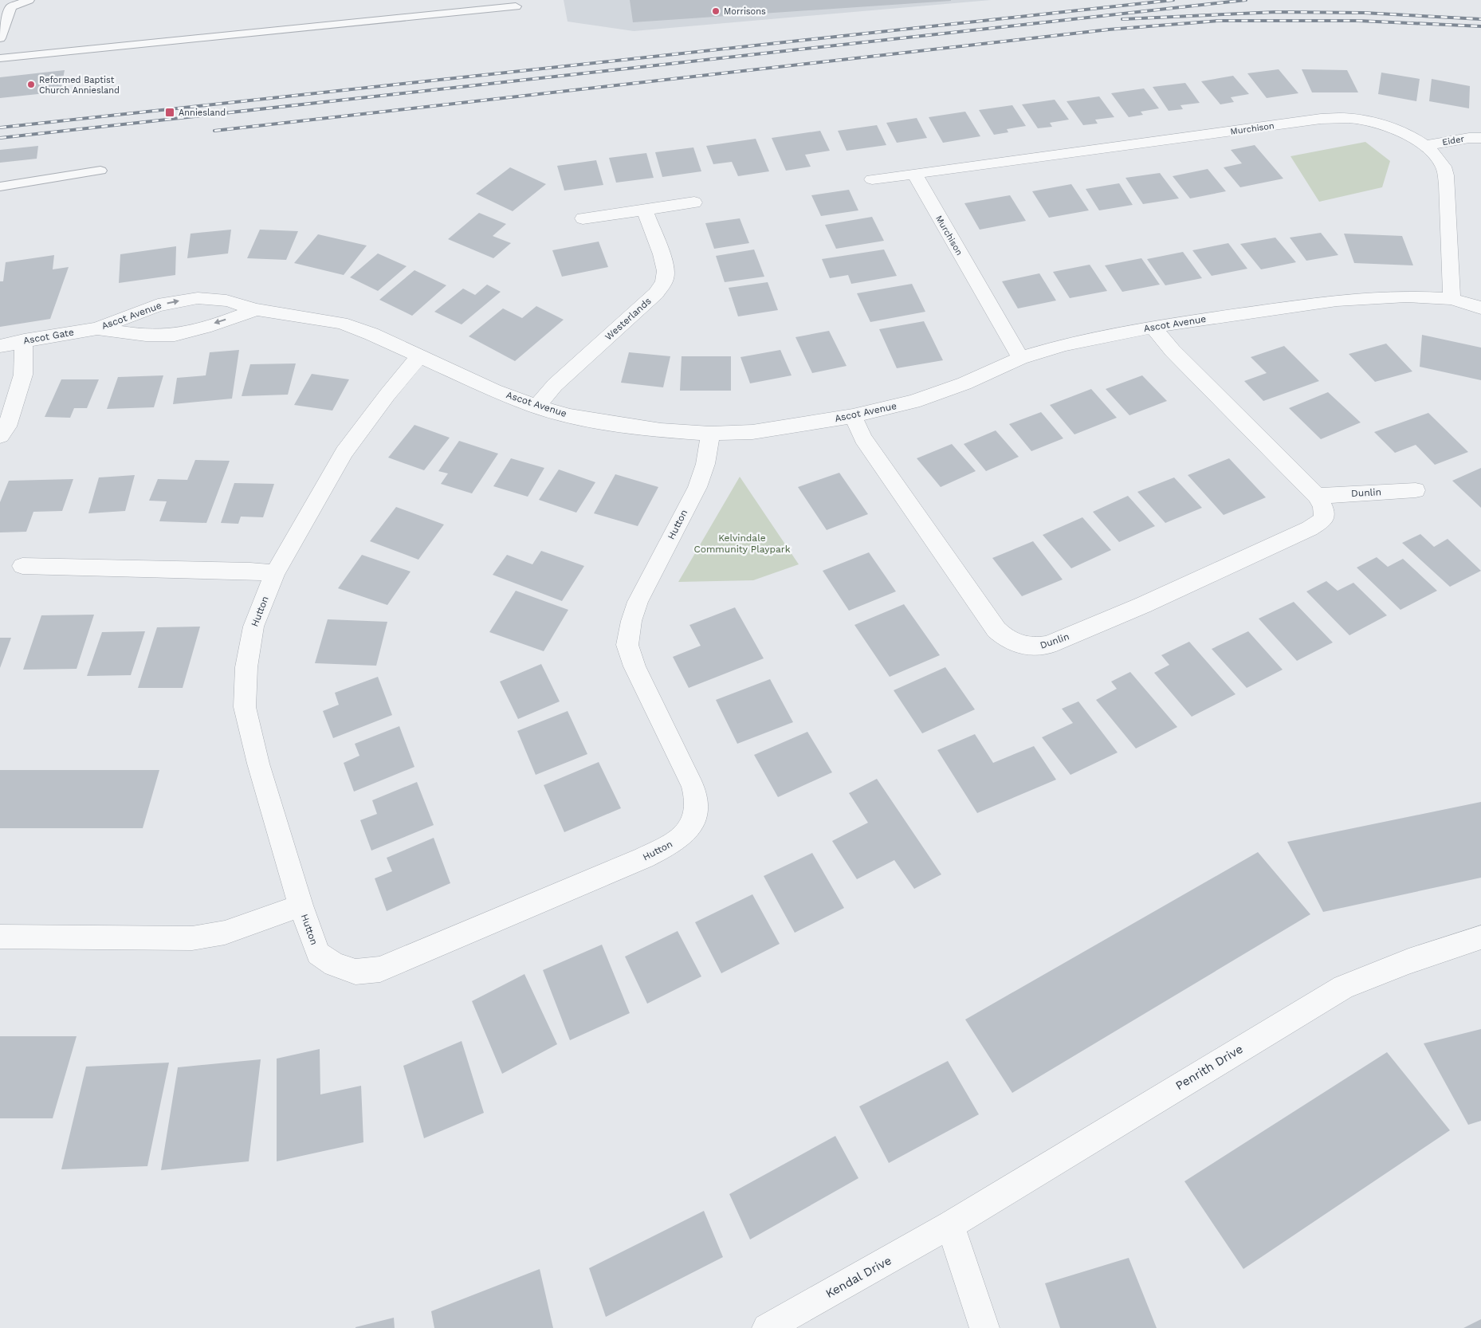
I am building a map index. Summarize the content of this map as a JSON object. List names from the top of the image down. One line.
{"streets":{"street":["Murchison","Eider","Ascot Avenue","Westerlands","Ascot Gate","Dunlin","Hutton","Penrith Drive","Kendal Drive"]},"crossings":[["Murchison","Eider"],["Murchison","Ascot Avenue"],["Ascot Avenue","Westerlands"],["Ascot Avenue","Ascot Gate"],["Ascot Avenue","Dunlin"],["Ascot Avenue","Hutton"],["Penrith Drive","Kendal Drive"]],"parks":["Kelvindale Community Playpark"],"places":{"other":["Morrisons","Reformed Baptist Church Anniesland"],"transit":["Anniesland"]}}
